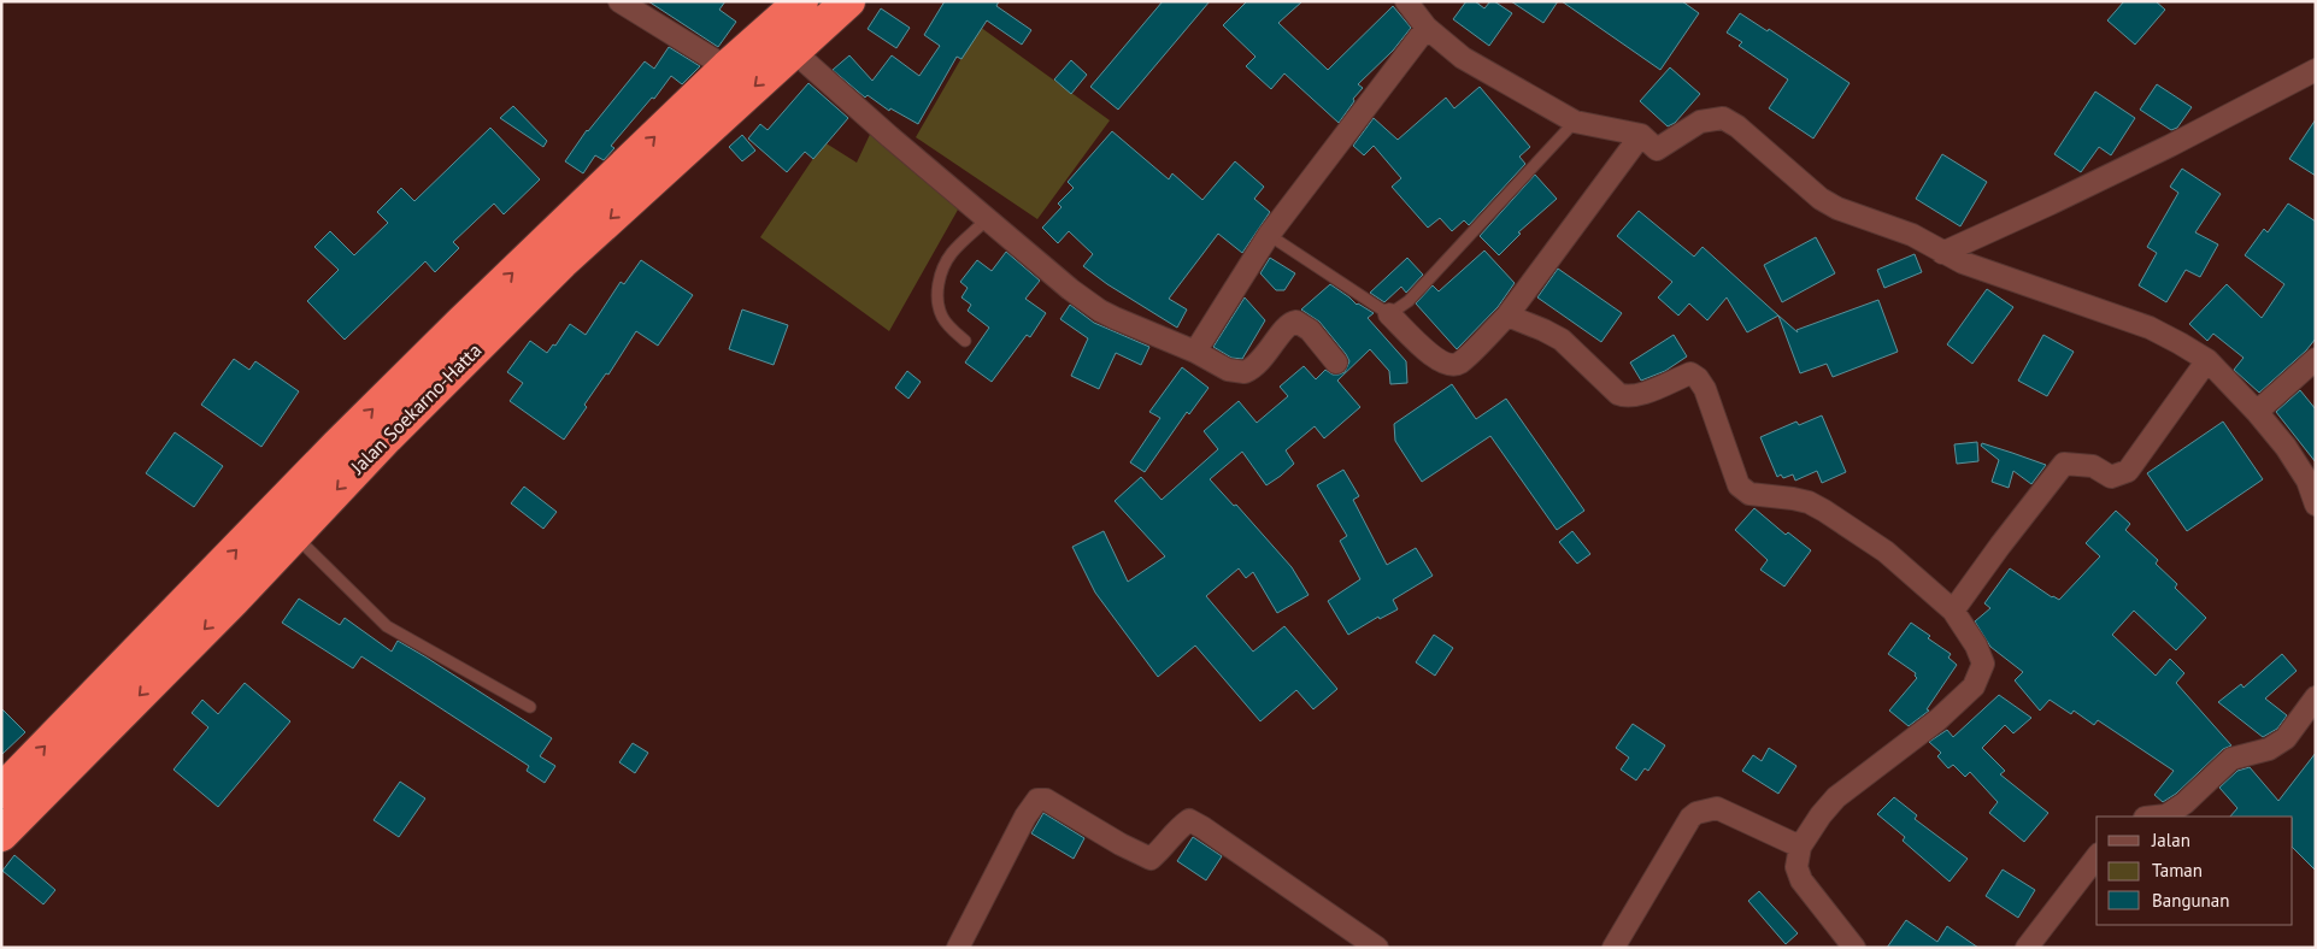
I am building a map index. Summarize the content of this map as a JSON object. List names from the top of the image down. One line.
{"streets":{"highway":["Jalan Soekarno-Hatta"]},"legend":["Jalan","Taman","Bangunan"]}
